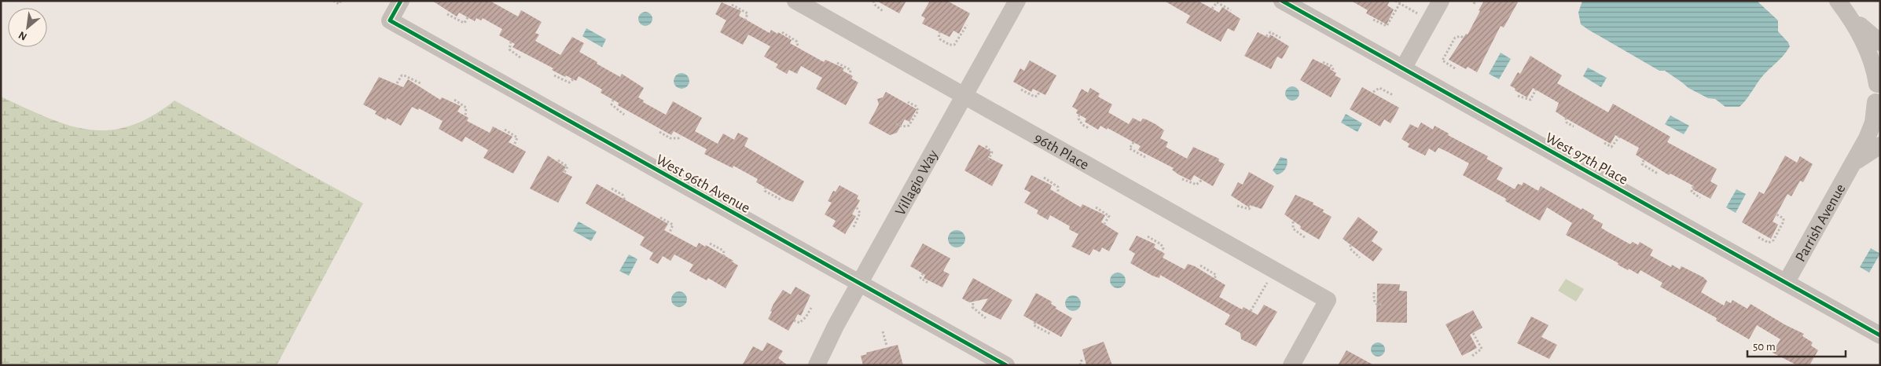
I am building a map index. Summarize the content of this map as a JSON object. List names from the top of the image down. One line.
{"streets":{"street":["96th Place","West 97th Place","Villagio Way","West 96th Avenue","Parrish Avenue"]},"crossings":[["96th Place","Villagio Way"],["West 97th Place","Parrish Avenue"],["Villagio Way","West 96th Avenue"]],"scale_bar":"50 m","north":"bottom left"}
